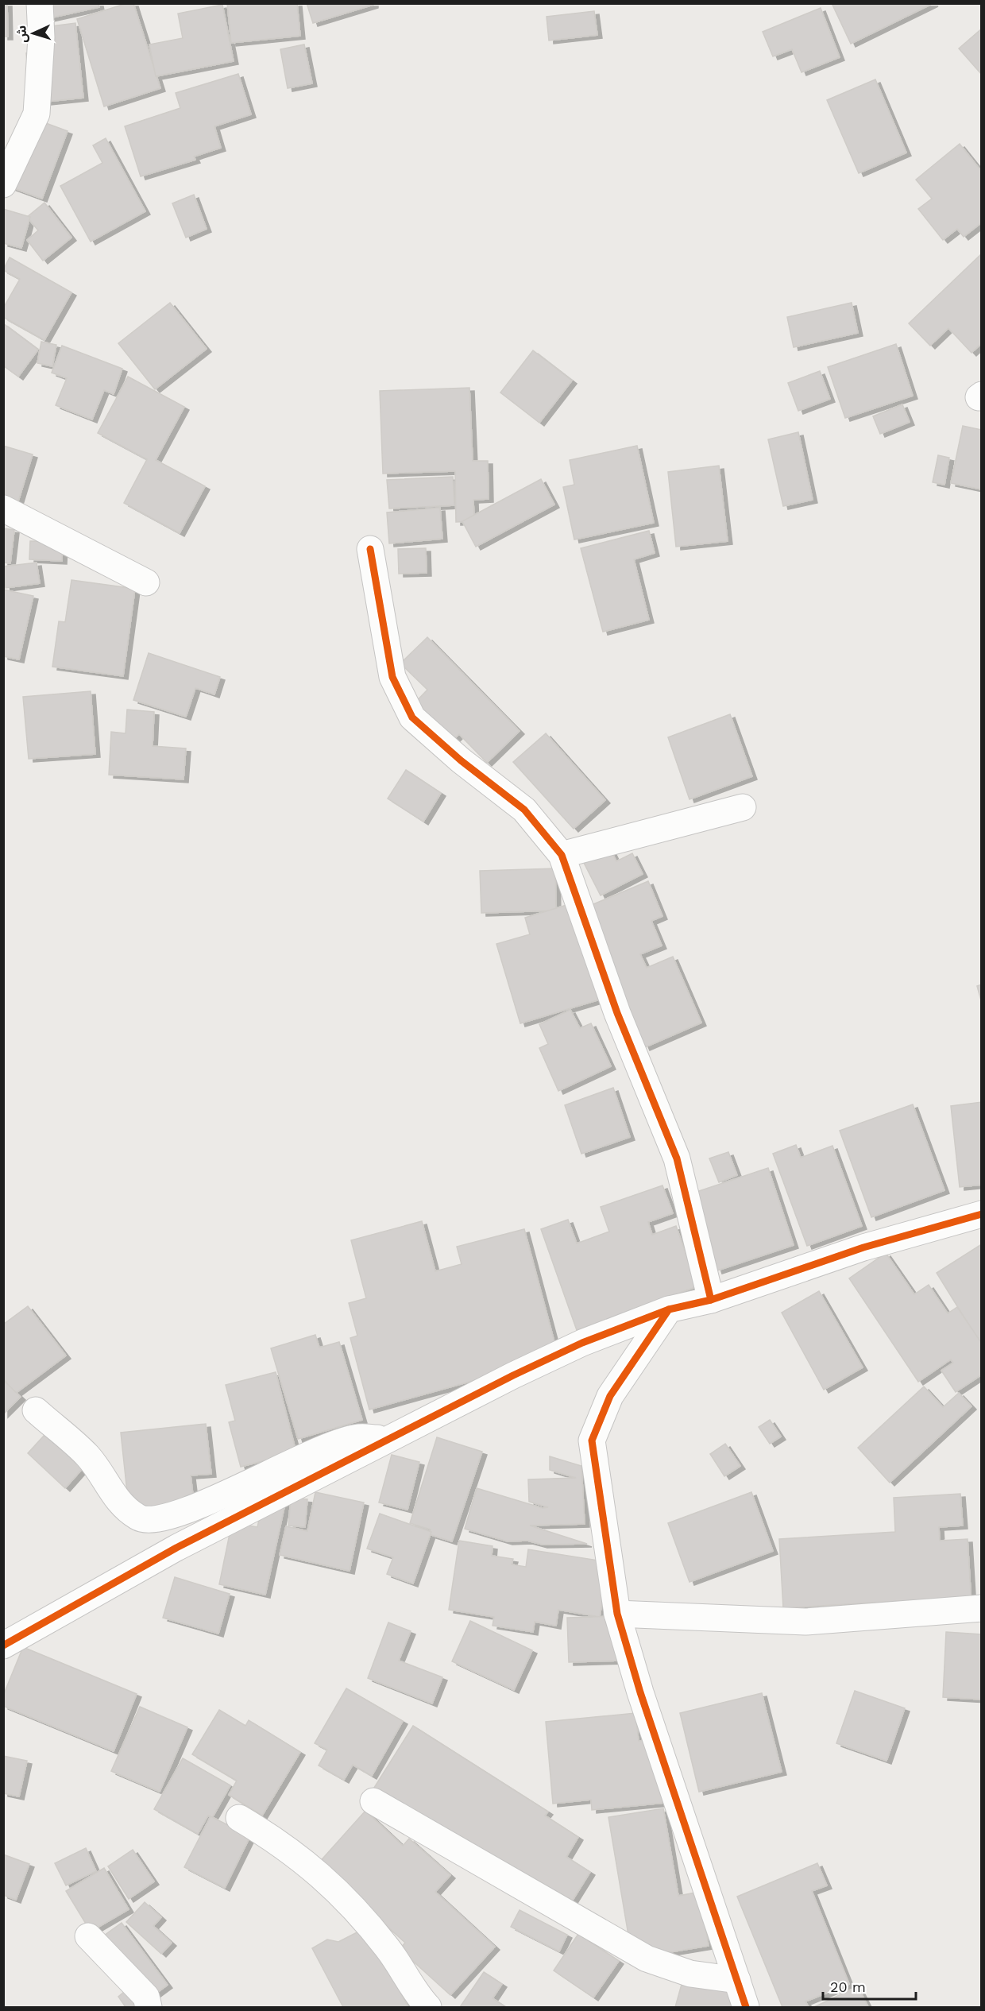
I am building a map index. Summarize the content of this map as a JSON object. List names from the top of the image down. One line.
{"scale_bar":"20 m","north":"left"}
